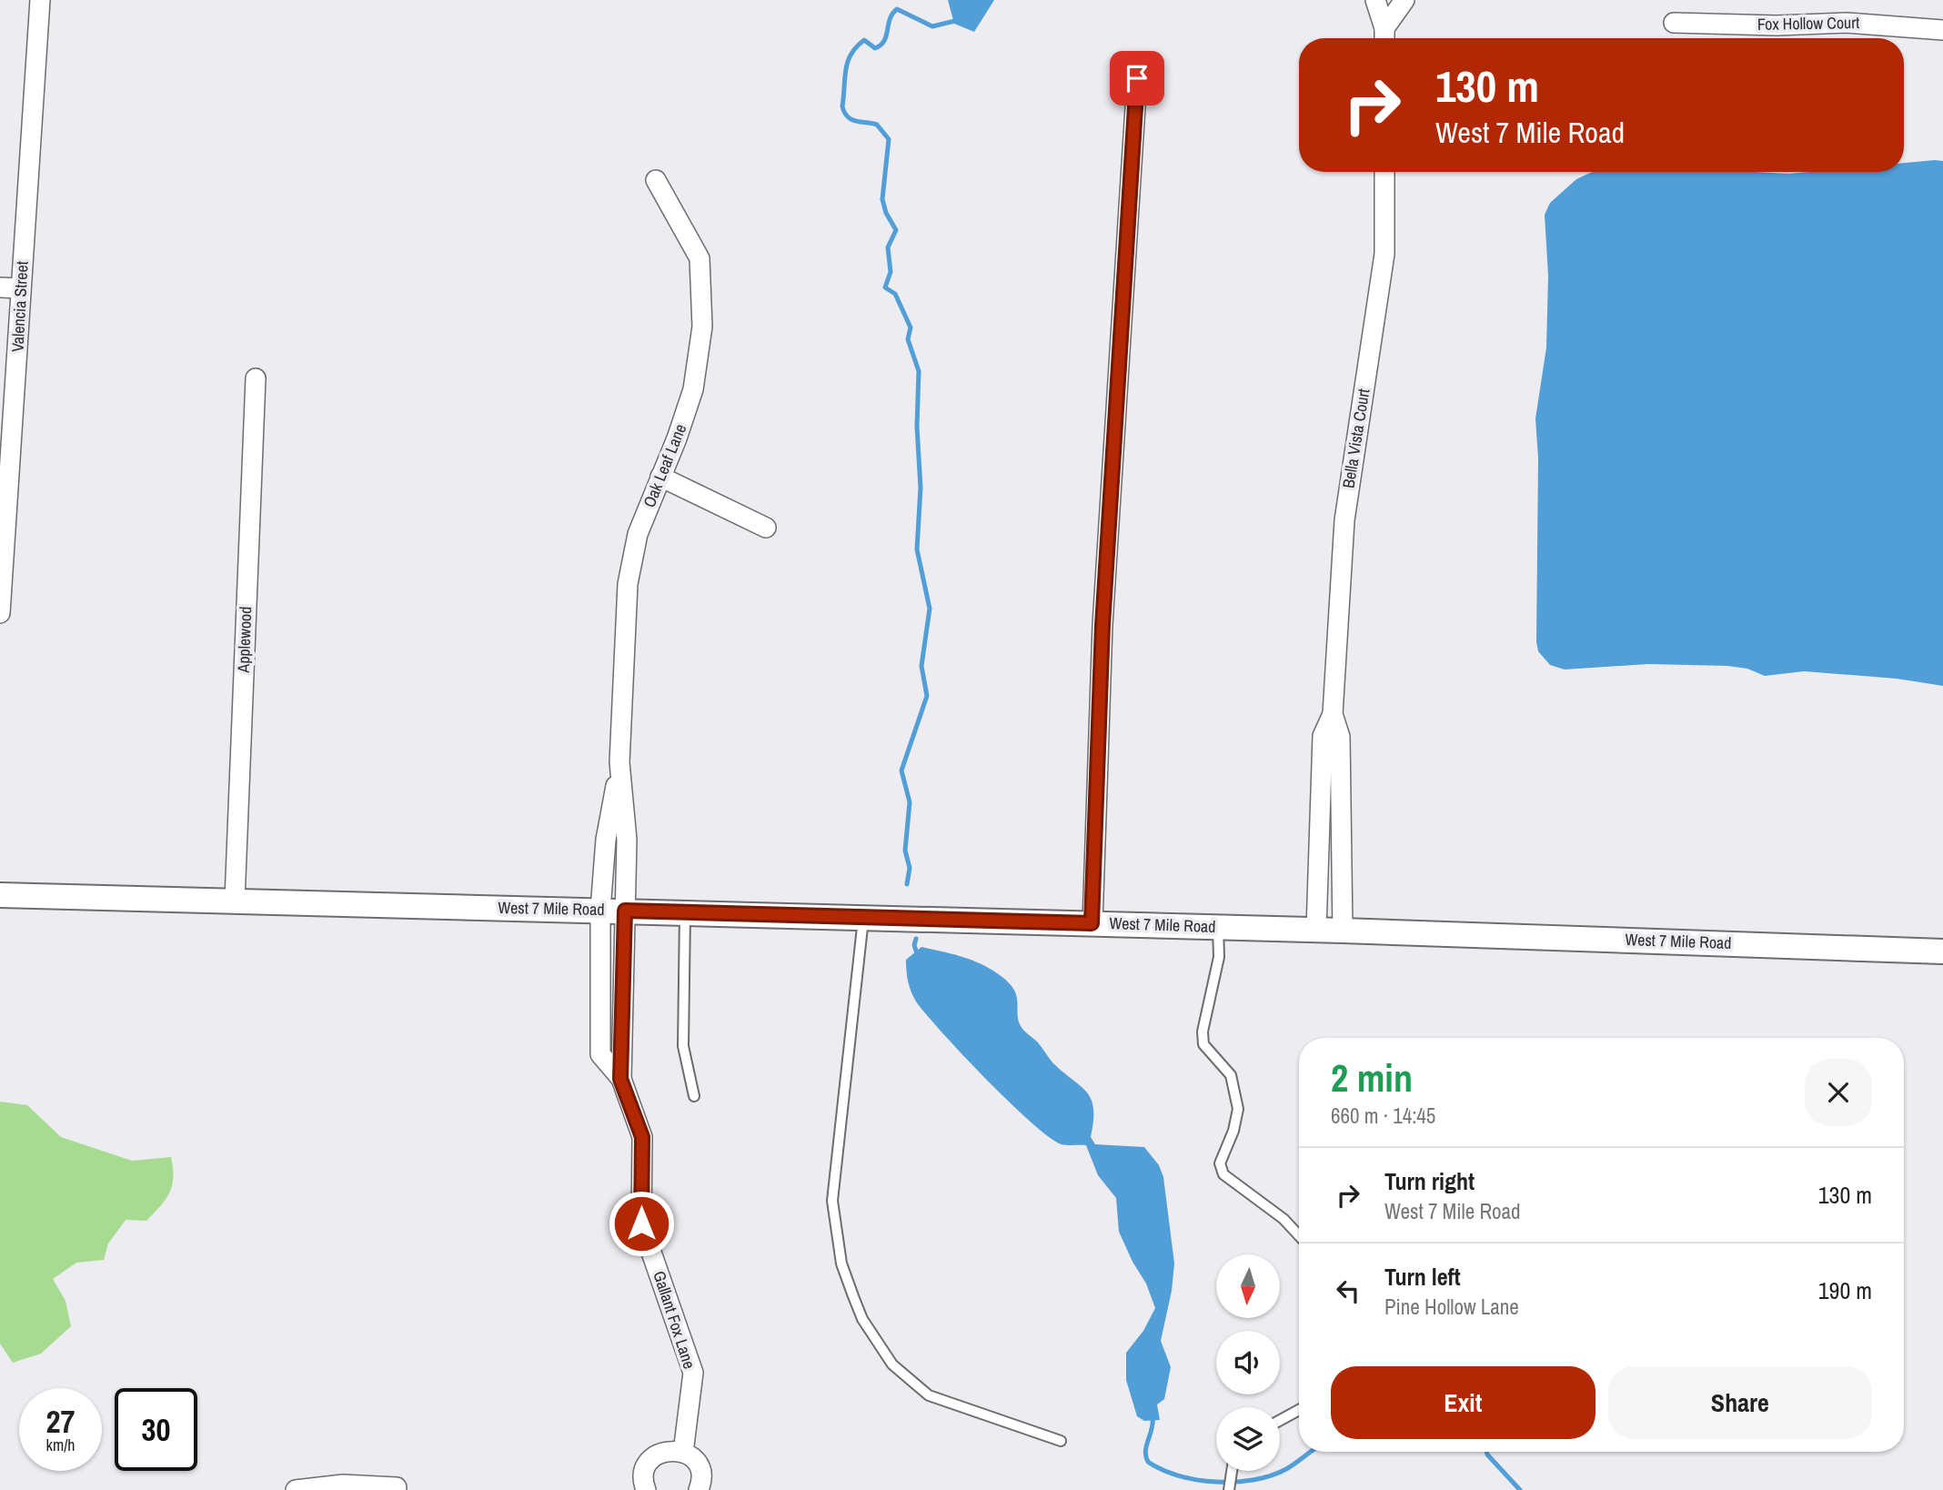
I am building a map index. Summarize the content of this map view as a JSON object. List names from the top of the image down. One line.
{"streets":{"street":["Fox Hollow Court","Valencia Street","Bella Vista Court","Oak Leaf Lane","Applewood","West 7 Mile Road","Gallant Fox Lane"]},"crossings":[["Bella Vista Court","West 7 Mile Road"],["Oak Leaf Lane","West 7 Mile Road"],["Oak Leaf Lane","Gallant Fox Lane"],["Applewood","West 7 Mile Road"],["West 7 Mile Road","Gallant Fox Lane"]],"north":"bottom","page":{"turn":["130 m","West 7 Mile Road"],"heading":["2 min","660 m · 14:45"],"list":[{"name":"Turn right","note":"West 7 Mile Road","value":"130 m"},{"name":"Turn left","note":"Pine Hollow Lane","value":"190 m"}],"buttons":["Exit","Share"],"speed":"27 km/h","limit":"30"}}
